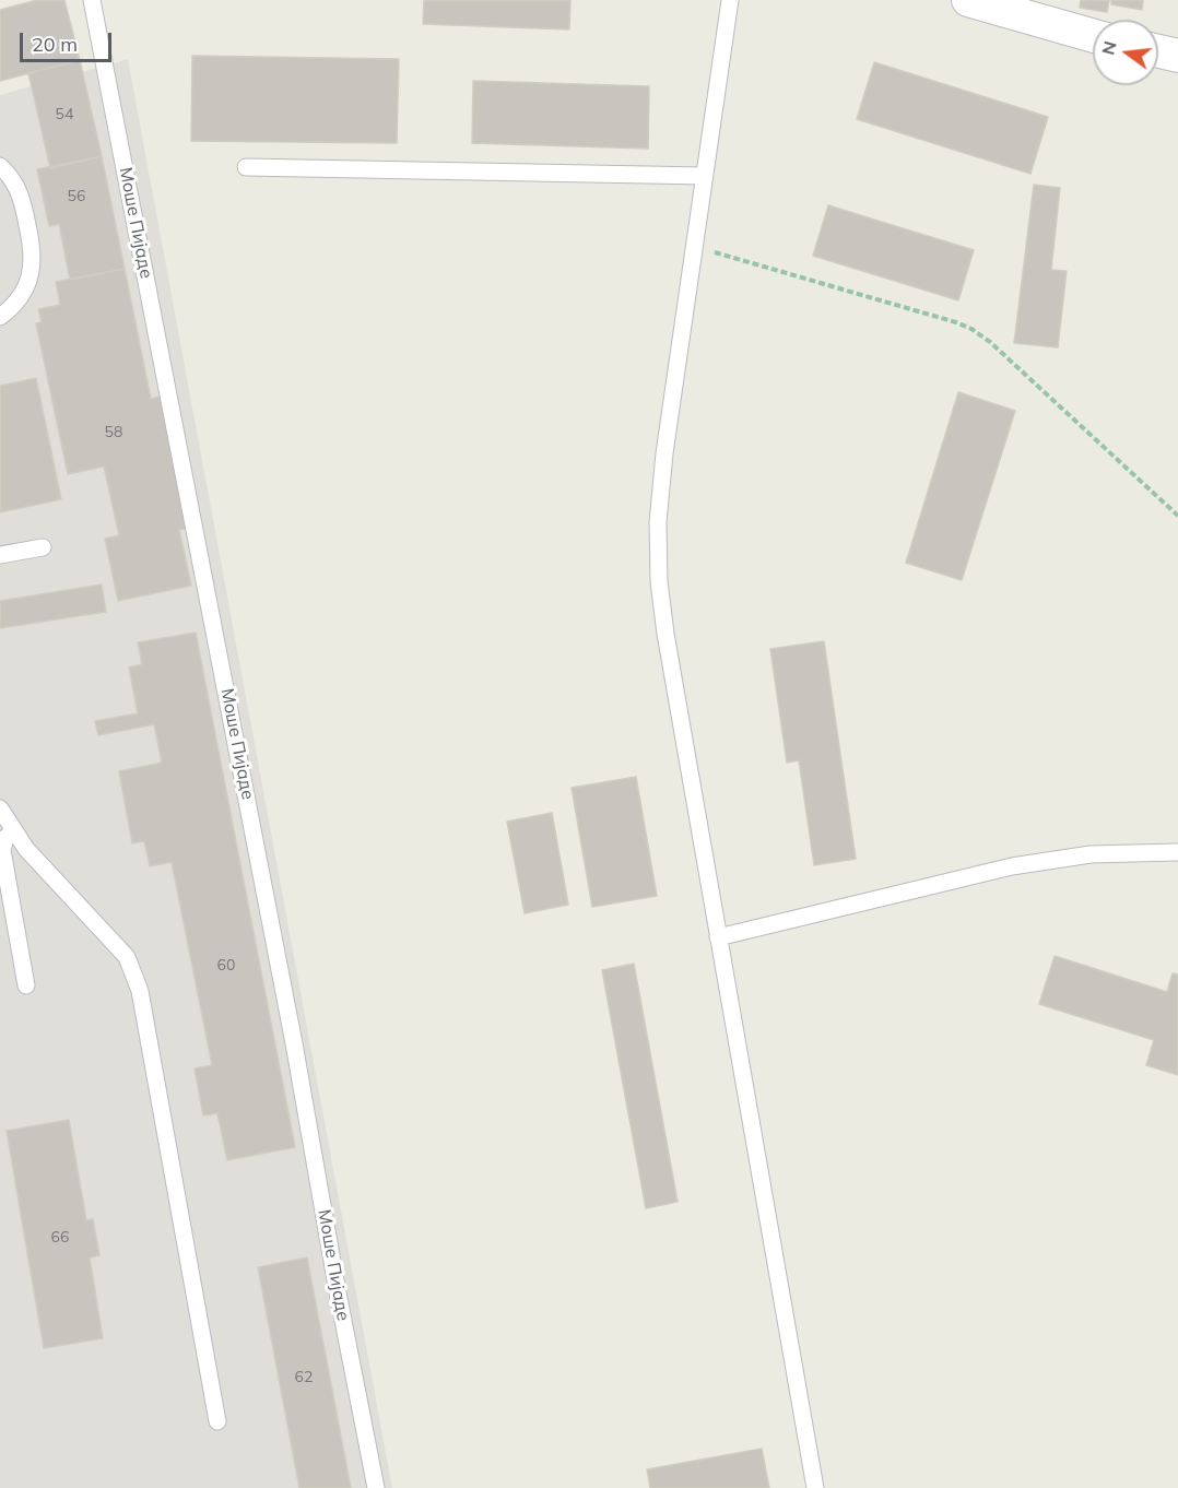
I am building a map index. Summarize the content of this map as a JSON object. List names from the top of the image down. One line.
{"streets":{"lane":["Моше Пијаде"]},"house_numbers":["54","56","58","60","66","62"],"scale_bar":"20 m","north":"left"}
